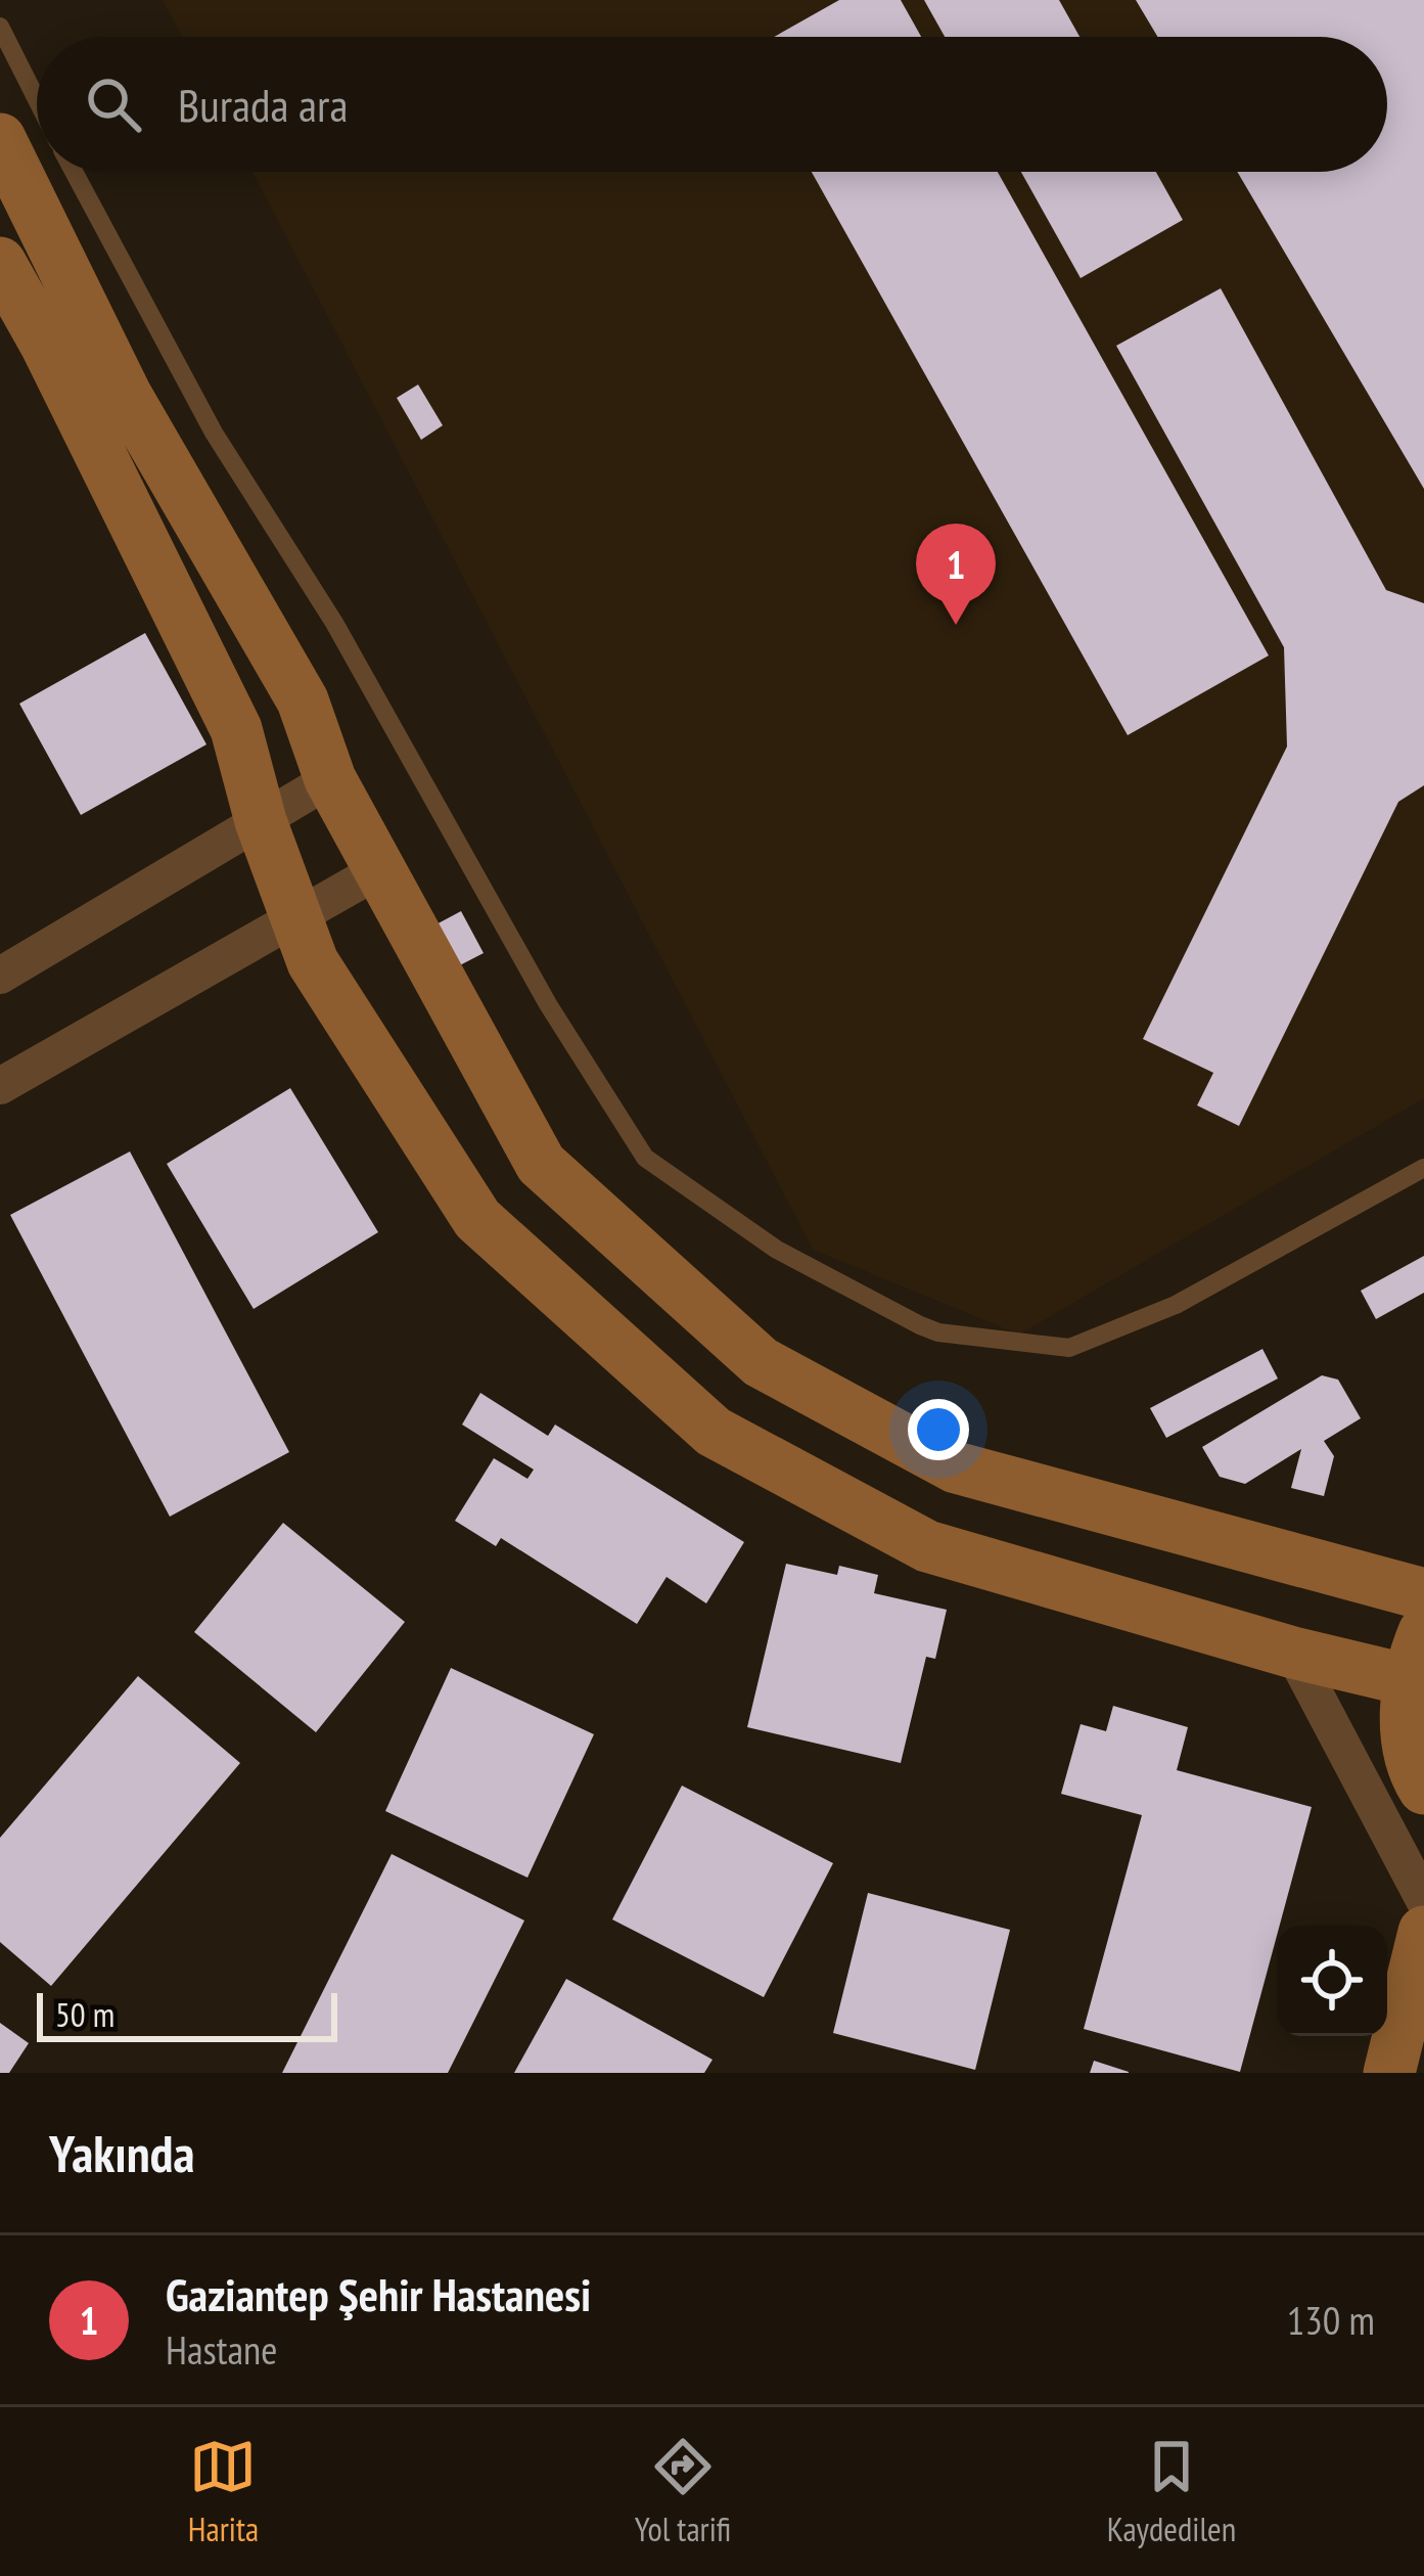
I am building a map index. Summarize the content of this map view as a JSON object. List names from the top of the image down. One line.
{"scale_bar":"50 m","page":{"search":"Burada ara","pins":"1","scale":"50 m","heading":"Yakında","list":[{"mark":"1","name":"Gaziantep Şehir Hastanesi","note":"Hastane","value":"130 m"}],"nav":["Harita","Yol tarifi","Kaydedilen"]}}
